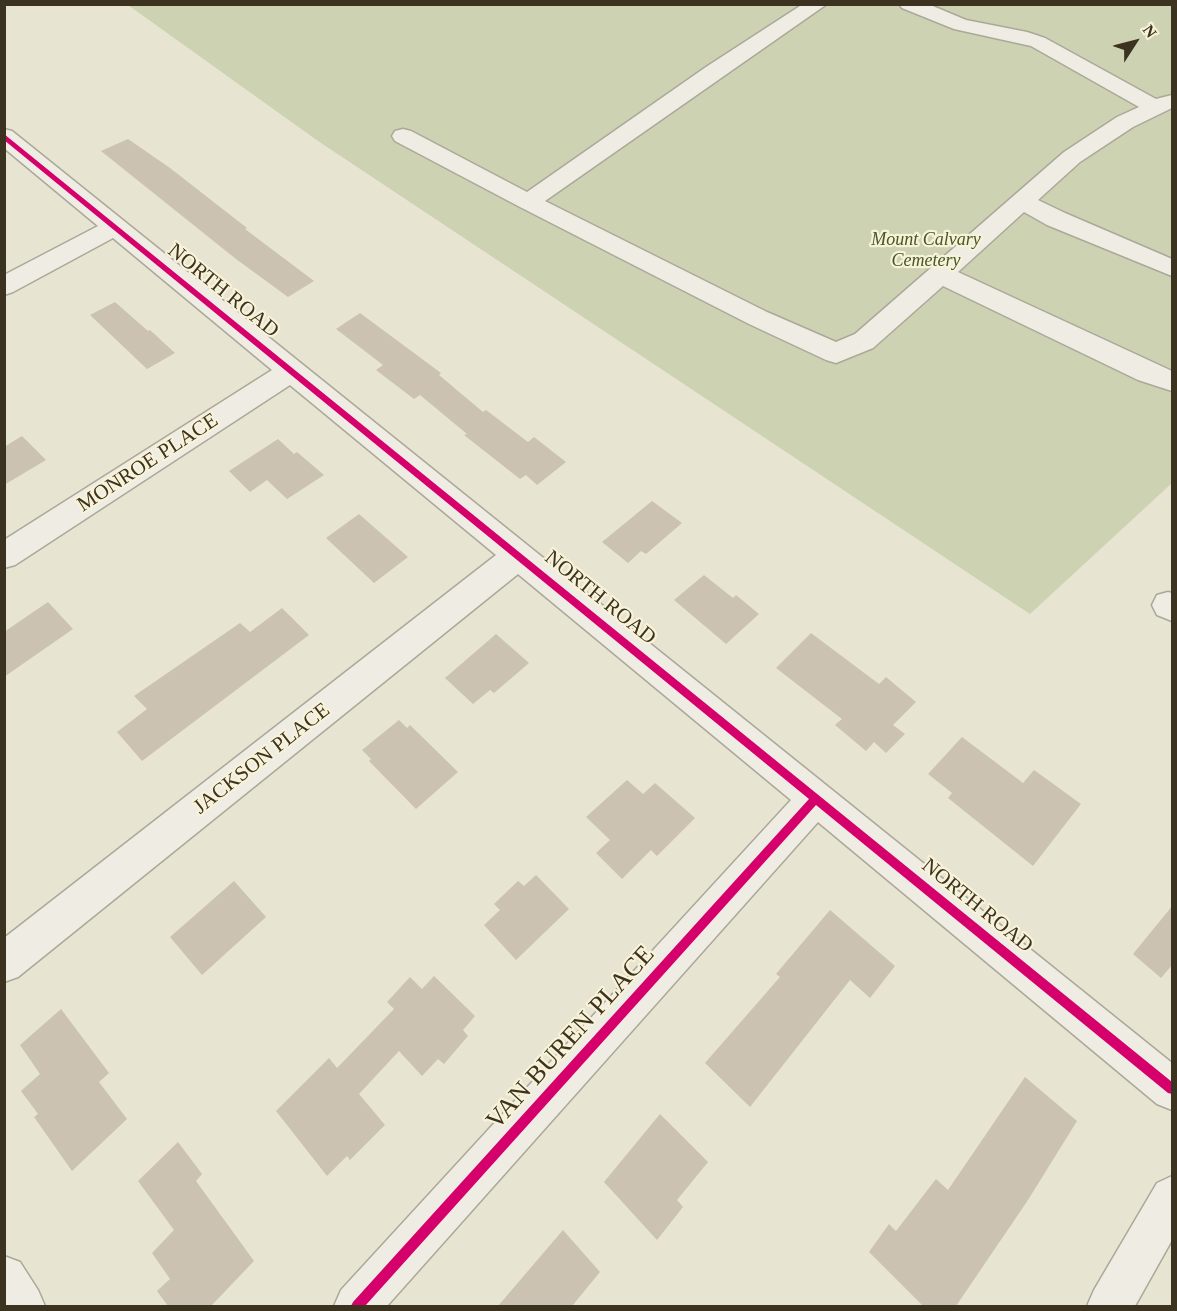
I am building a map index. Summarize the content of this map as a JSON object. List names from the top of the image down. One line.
{"streets":{"street":["NORTH ROAD","MONROE PLACE","JACKSON PLACE","VAN BUREN PLACE"]},"crossings":[["NORTH ROAD","MONROE PLACE"],["NORTH ROAD","JACKSON PLACE"],["NORTH ROAD","VAN BUREN PLACE"]],"parks":["Mount Calvary Cemetery"],"north":"top right"}
